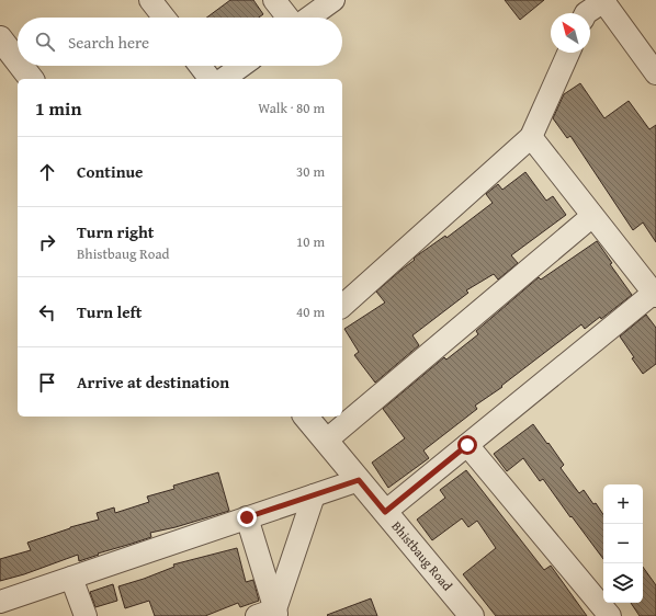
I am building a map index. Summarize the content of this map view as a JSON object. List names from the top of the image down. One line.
{"streets":{"street":["Bhistbaug Road"]},"north":"top left","page":{"search":"Search here","heading":["1 min","Walk · 80 m"],"list":[["Continue","30 m"],["Turn right","Bhistbaug Road","10 m"],["Turn left","40 m"],"Arrive at destination"],"map_buttons":["+","−"]}}
